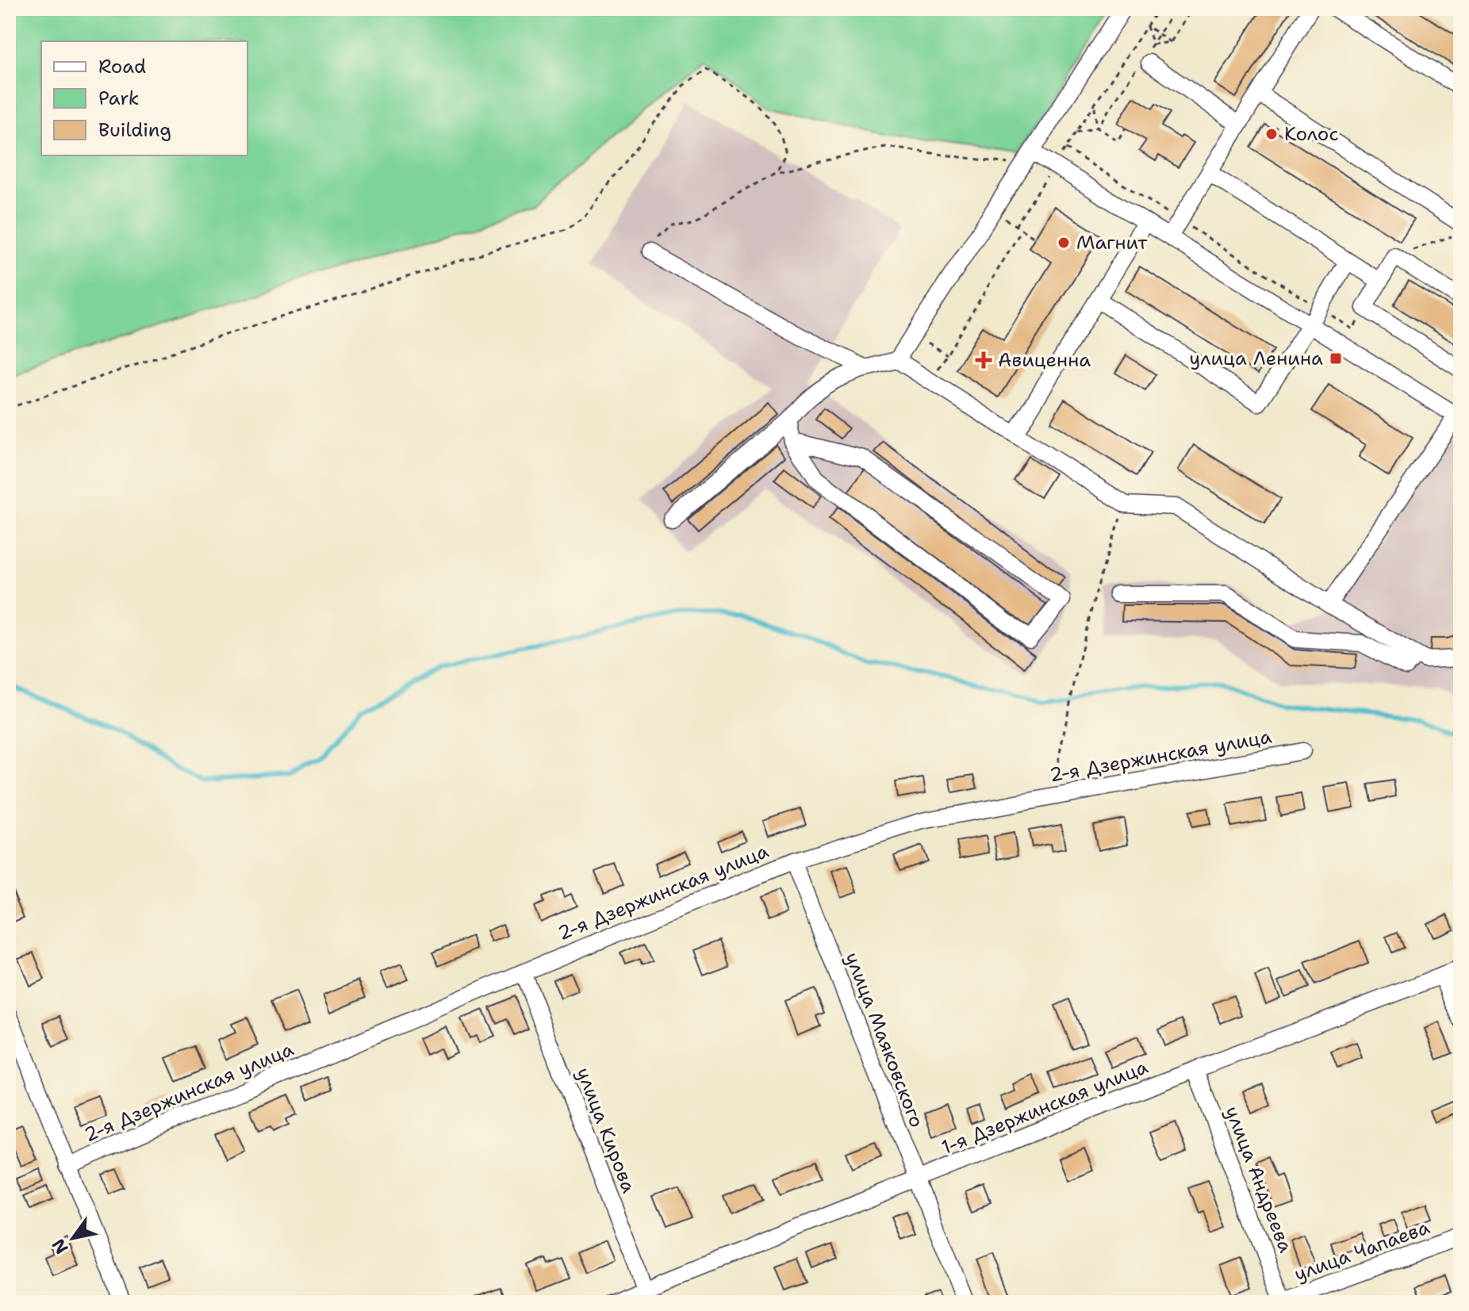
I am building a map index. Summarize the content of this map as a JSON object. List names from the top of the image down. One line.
{"streets":{"street":["2-я Дзержинская улица","улица Маяковского","1-я Дзержинская улица","улица Кирова","улица Андреева","улица Чапаева"]},"crossings":[["2-я Дзержинская улица","улица Маяковского"],["2-я Дзержинская улица","улица Кирова"],["улица Маяковского","1-я Дзержинская улица"],["1-я Дзержинская улица","улица Кирова"],["1-я Дзержинская улица","улица Андреева"],["улица Андреева","улица Чапаева"]],"places":{"other":["Колос","Магнит"],"transit":["улица Ленина"],"health":["Авиценна"]},"legend":["Road","Park","Building"],"north":"bottom left"}
